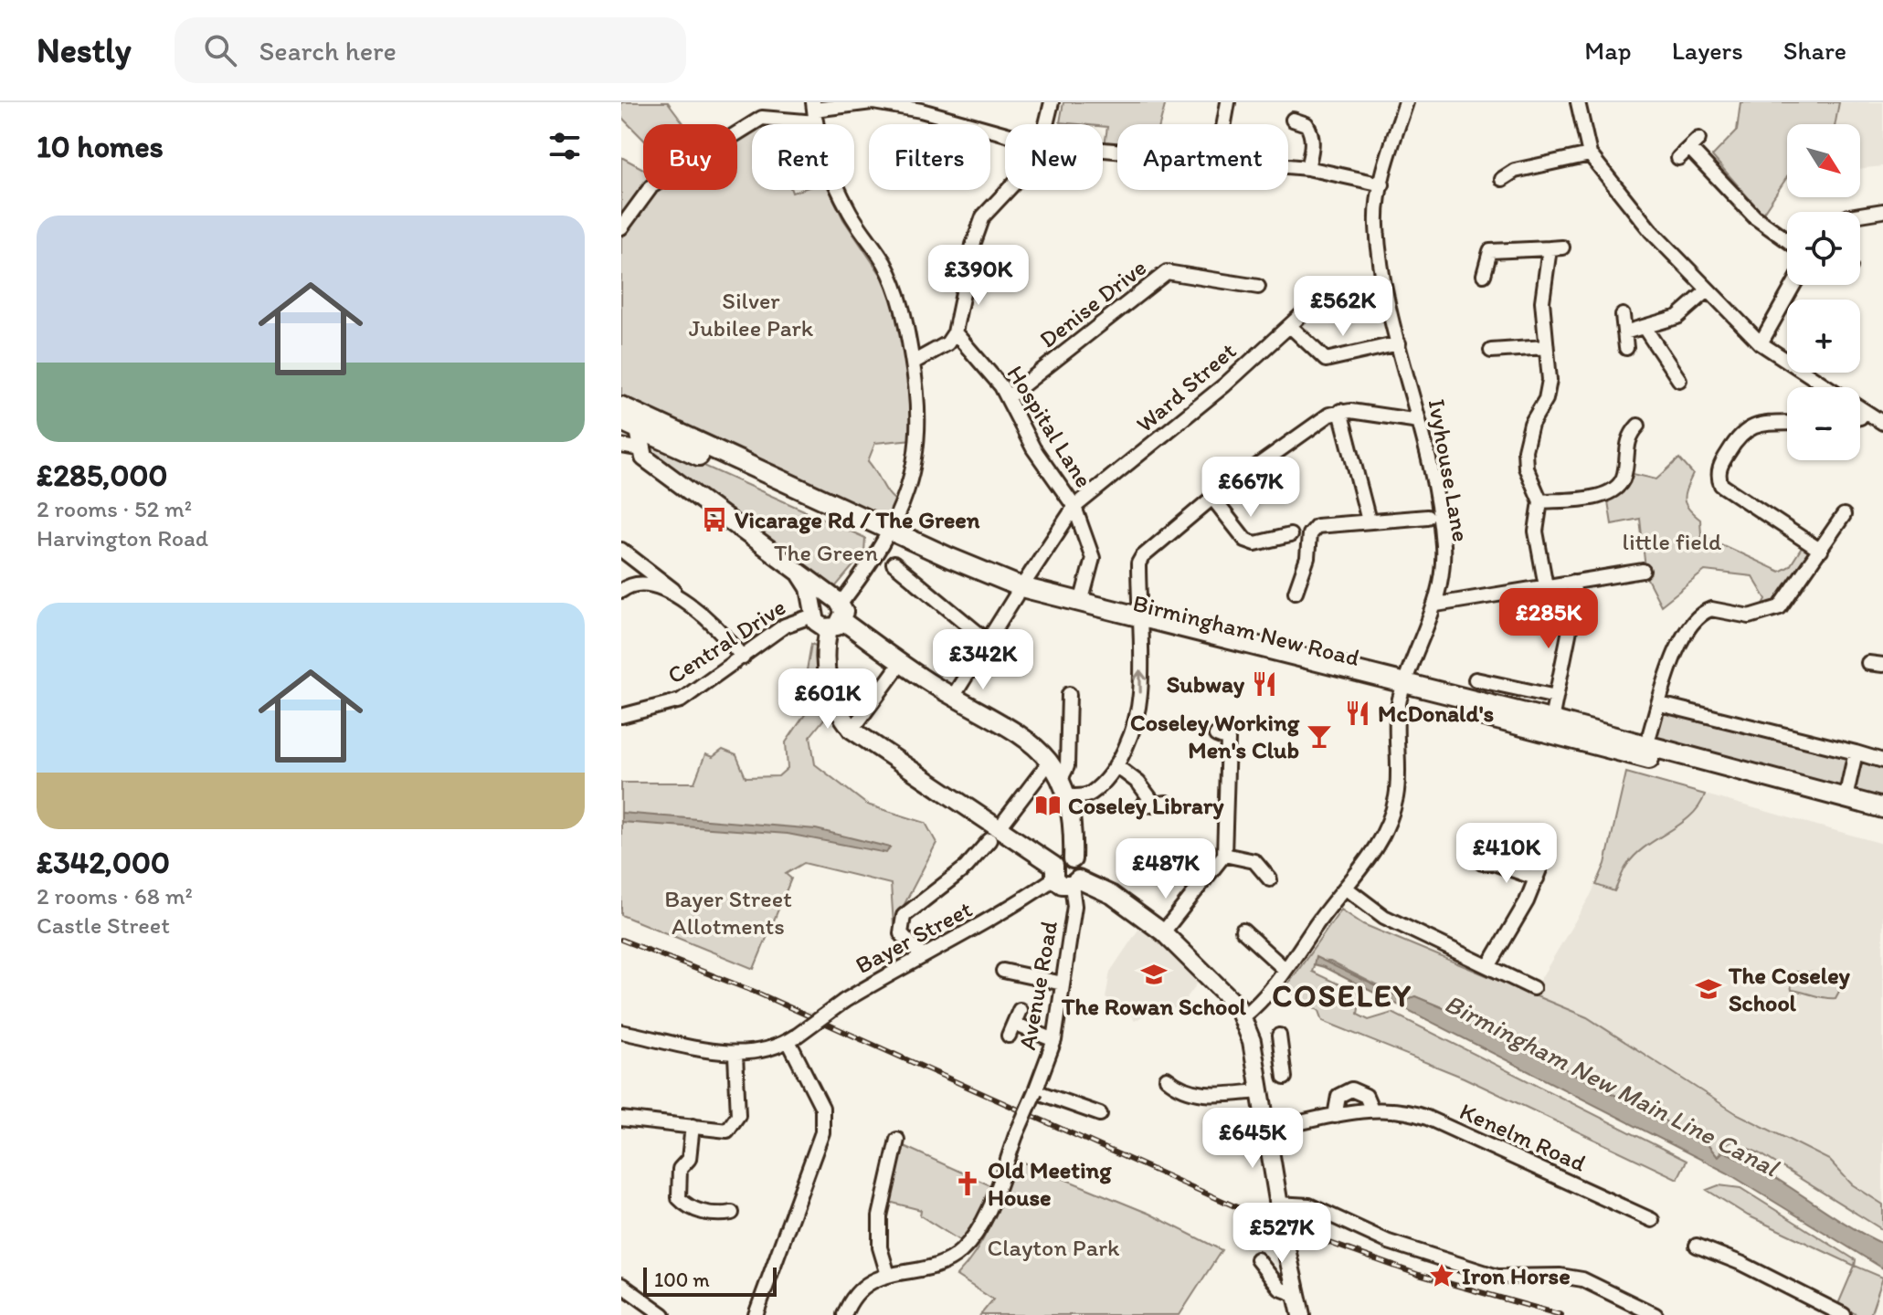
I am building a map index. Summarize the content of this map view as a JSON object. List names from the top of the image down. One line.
{"streets":{"highway":["Birmingham New Road"],"street":["Denise Drive","Ward Street","Hospital Lane","Ivyhouse Lane","Central Drive","Bayer Street","Avenue Road","Kenelm Road"]},"crossings":[["Denise Drive","Hospital Lane"],["Ward Street","Hospital Lane"],["Ward Street","Birmingham New Road"],["Hospital Lane","Birmingham New Road"],["Ivyhouse Lane","Birmingham New Road"],["Bayer Street","Avenue Road"]],"districts":["COSELEY"],"water":["Birmingham New Main Line Canal"],"parks":["Silver Jubilee Park","little field","The Green","Bayer Street Allotments","Clayton Park"],"places":{"bus stop":["Vicarage Rd / The Green"],"restaurant":["Subway","McDonald's"],"bar":["Coseley Working Men's Club"],"library":["Coseley Library"],"school or university":["The Rowan School","The Coseley School"],"church":["Old Meeting House"],"place":["Iron Horse"]},"scale_bar":"100 m","north":"bottom right","page":{"header":"Nestly","search":"Search here","nav":["Map","Layers","Share"],"heading":"10 homes","map_buttons":["+","−"],"chip":["Buy","Rent","Filters","New","Apartment"],"list":[{"name":"£285,000","note":"2 rooms · 52 m² · Harvington Road"},{"name":"£342,000","note":"2 rooms · 68 m² · Castle Street"}],"price":["£390K","£562K","£667K","£285K","£342K","£601K","£410K","£487K","£645K","£527K"],"scale":"100 m"}}
